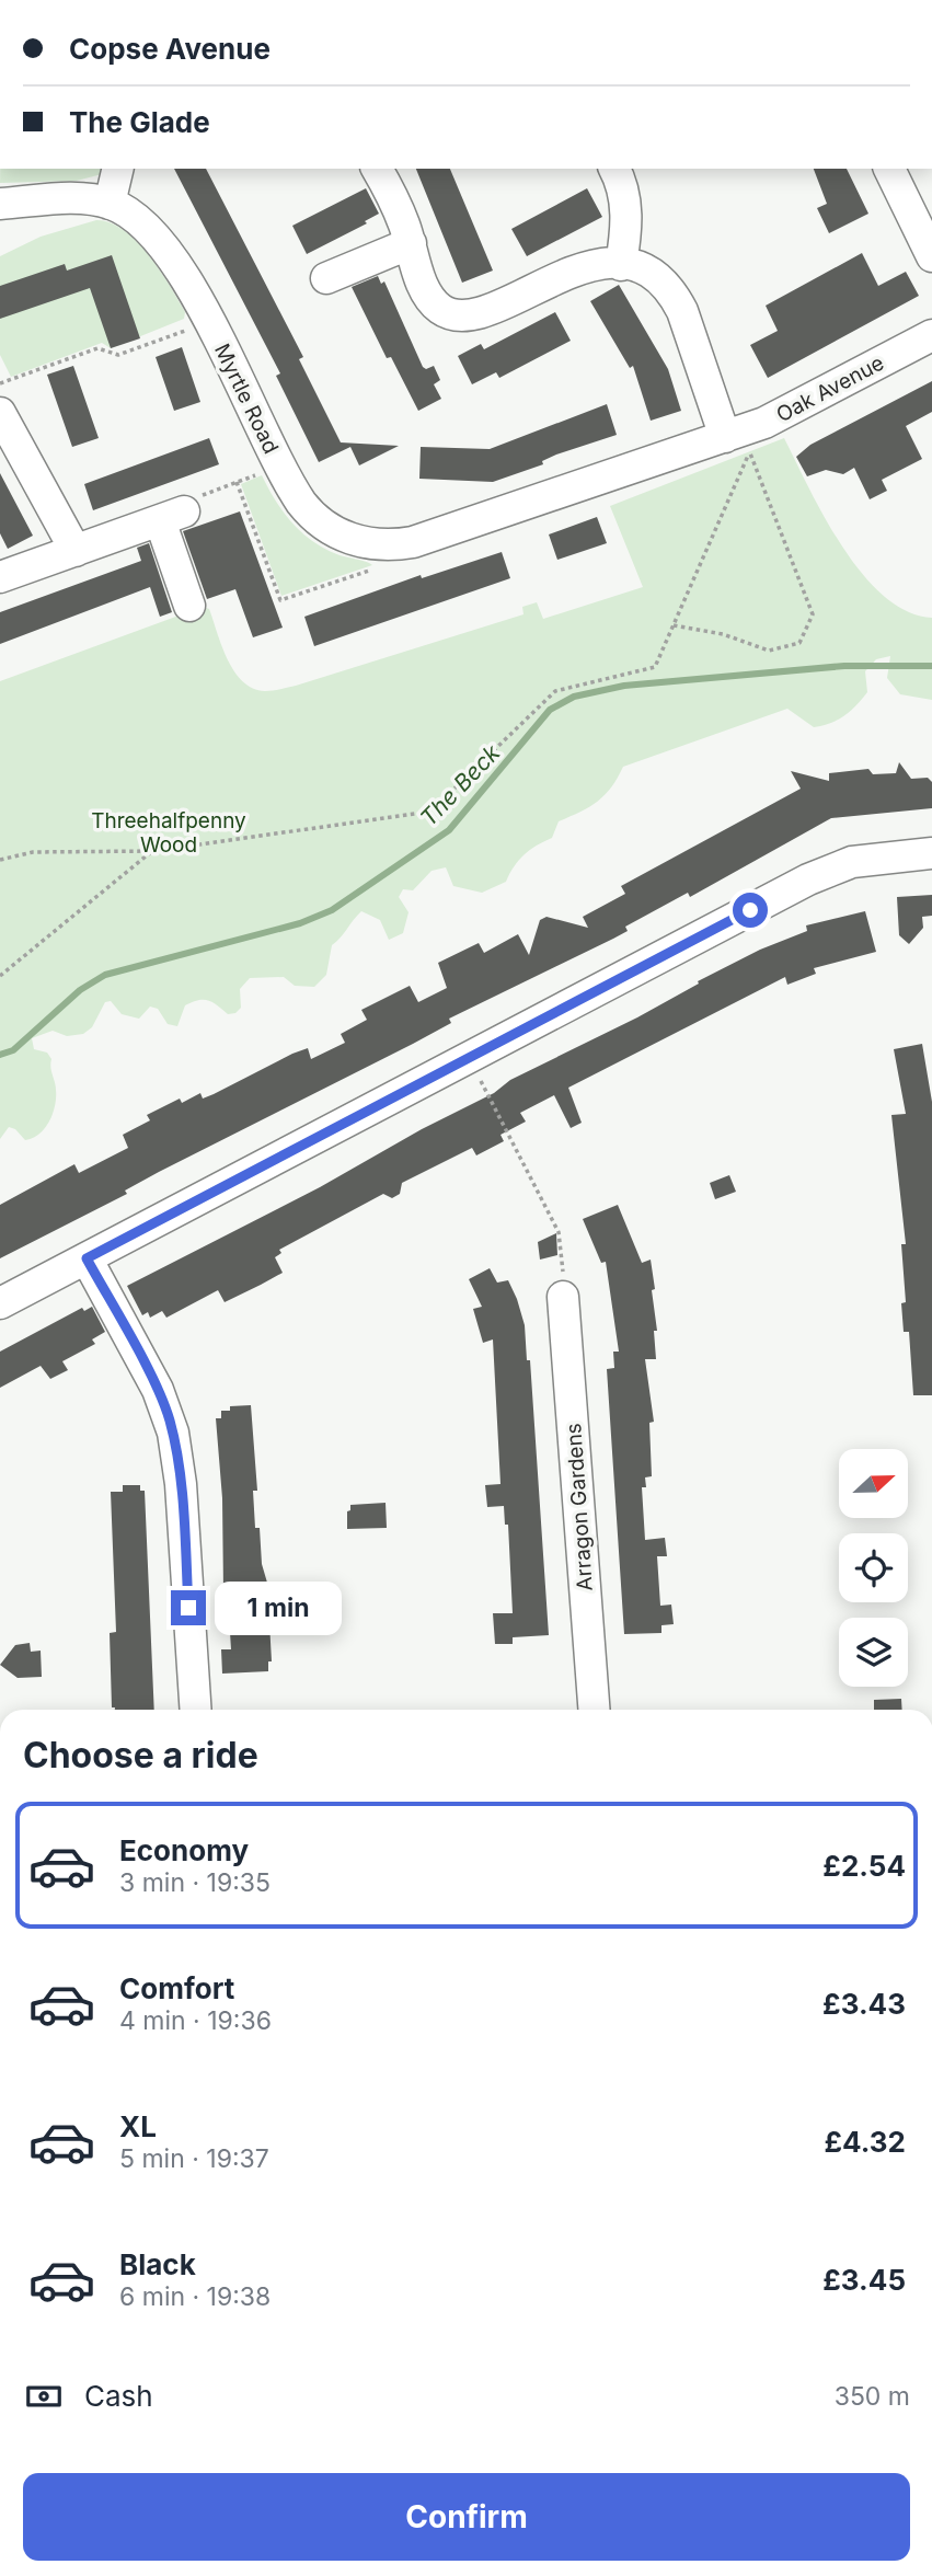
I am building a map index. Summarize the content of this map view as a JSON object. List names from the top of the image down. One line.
{"streets":{"street":["Oak Avenue","Myrtle Road","Arragon Gardens"]},"crossings":[["Oak Avenue","Myrtle Road"]],"water":["The Beck"],"parks":["Threehalfpenny Wood"],"north":"right","page":{"banner":["Copse Avenue","The Glade"],"bubble":"1 min","heading":"Choose a ride","list":[{"name":"Economy","note":"3 min · 19:35","value":"£2.54"},{"name":"Comfort","note":"4 min · 19:36","value":"£3.43"},{"name":"XL","note":"5 min · 19:37","value":"£4.32"},{"name":"Black","note":"6 min · 19:38","value":"£3.45"}],"pay":["Cash","350 m"],"buttons":"Confirm"}}
